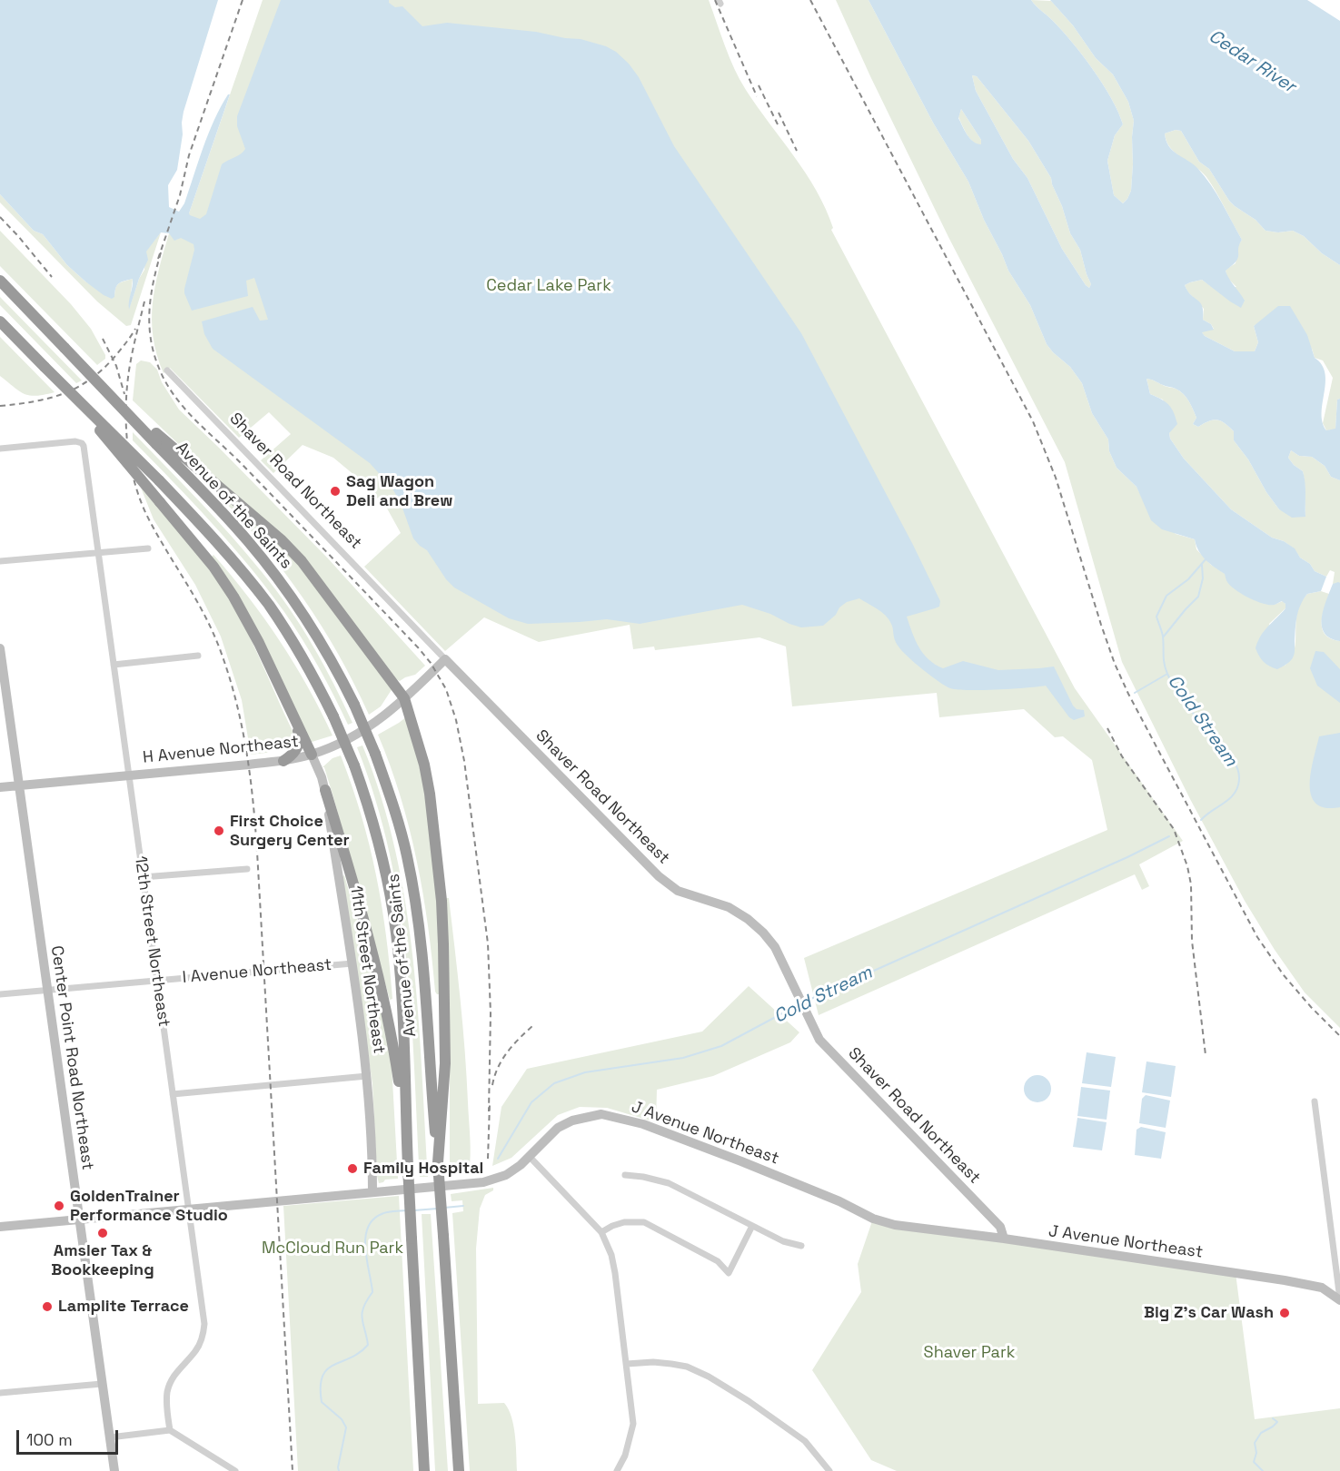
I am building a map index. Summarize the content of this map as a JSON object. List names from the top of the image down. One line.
{"streets":{"highway":["Avenue of the Saints"],"street":["Shaver Road Northeast","H Avenue Northeast","12th Street Northeast","11th Street Northeast","I Avenue Northeast","Center Point Road Northeast","J Avenue Northeast"]},"crossings":[["Shaver Road Northeast","H Avenue Northeast"],["Shaver Road Northeast","J Avenue Northeast"],["H Avenue Northeast","12th Street Northeast"],["H Avenue Northeast","11th Street Northeast"],["H Avenue Northeast","Center Point Road Northeast"],["12th Street Northeast","I Avenue Northeast"],["12th Street Northeast","J Avenue Northeast"],["11th Street Northeast","I Avenue Northeast"],["11th Street Northeast","J Avenue Northeast"],["I Avenue Northeast","Center Point Road Northeast"],["Center Point Road Northeast","J Avenue Northeast"]],"water":["Cedar River","Cold Stream"],"parks":["Cedar Lake Park","McCloud Run Park","Shaver Park"],"places":["Sag Wagon Deli and Brew","First Choice Surgery Center","Family Hospital","GoldenTrainer Performance Studio","Amsler Tax & Bookkeeping","Lamplite Terrace","Big Z's Car Wash"],"scale_bar":"100 m"}
